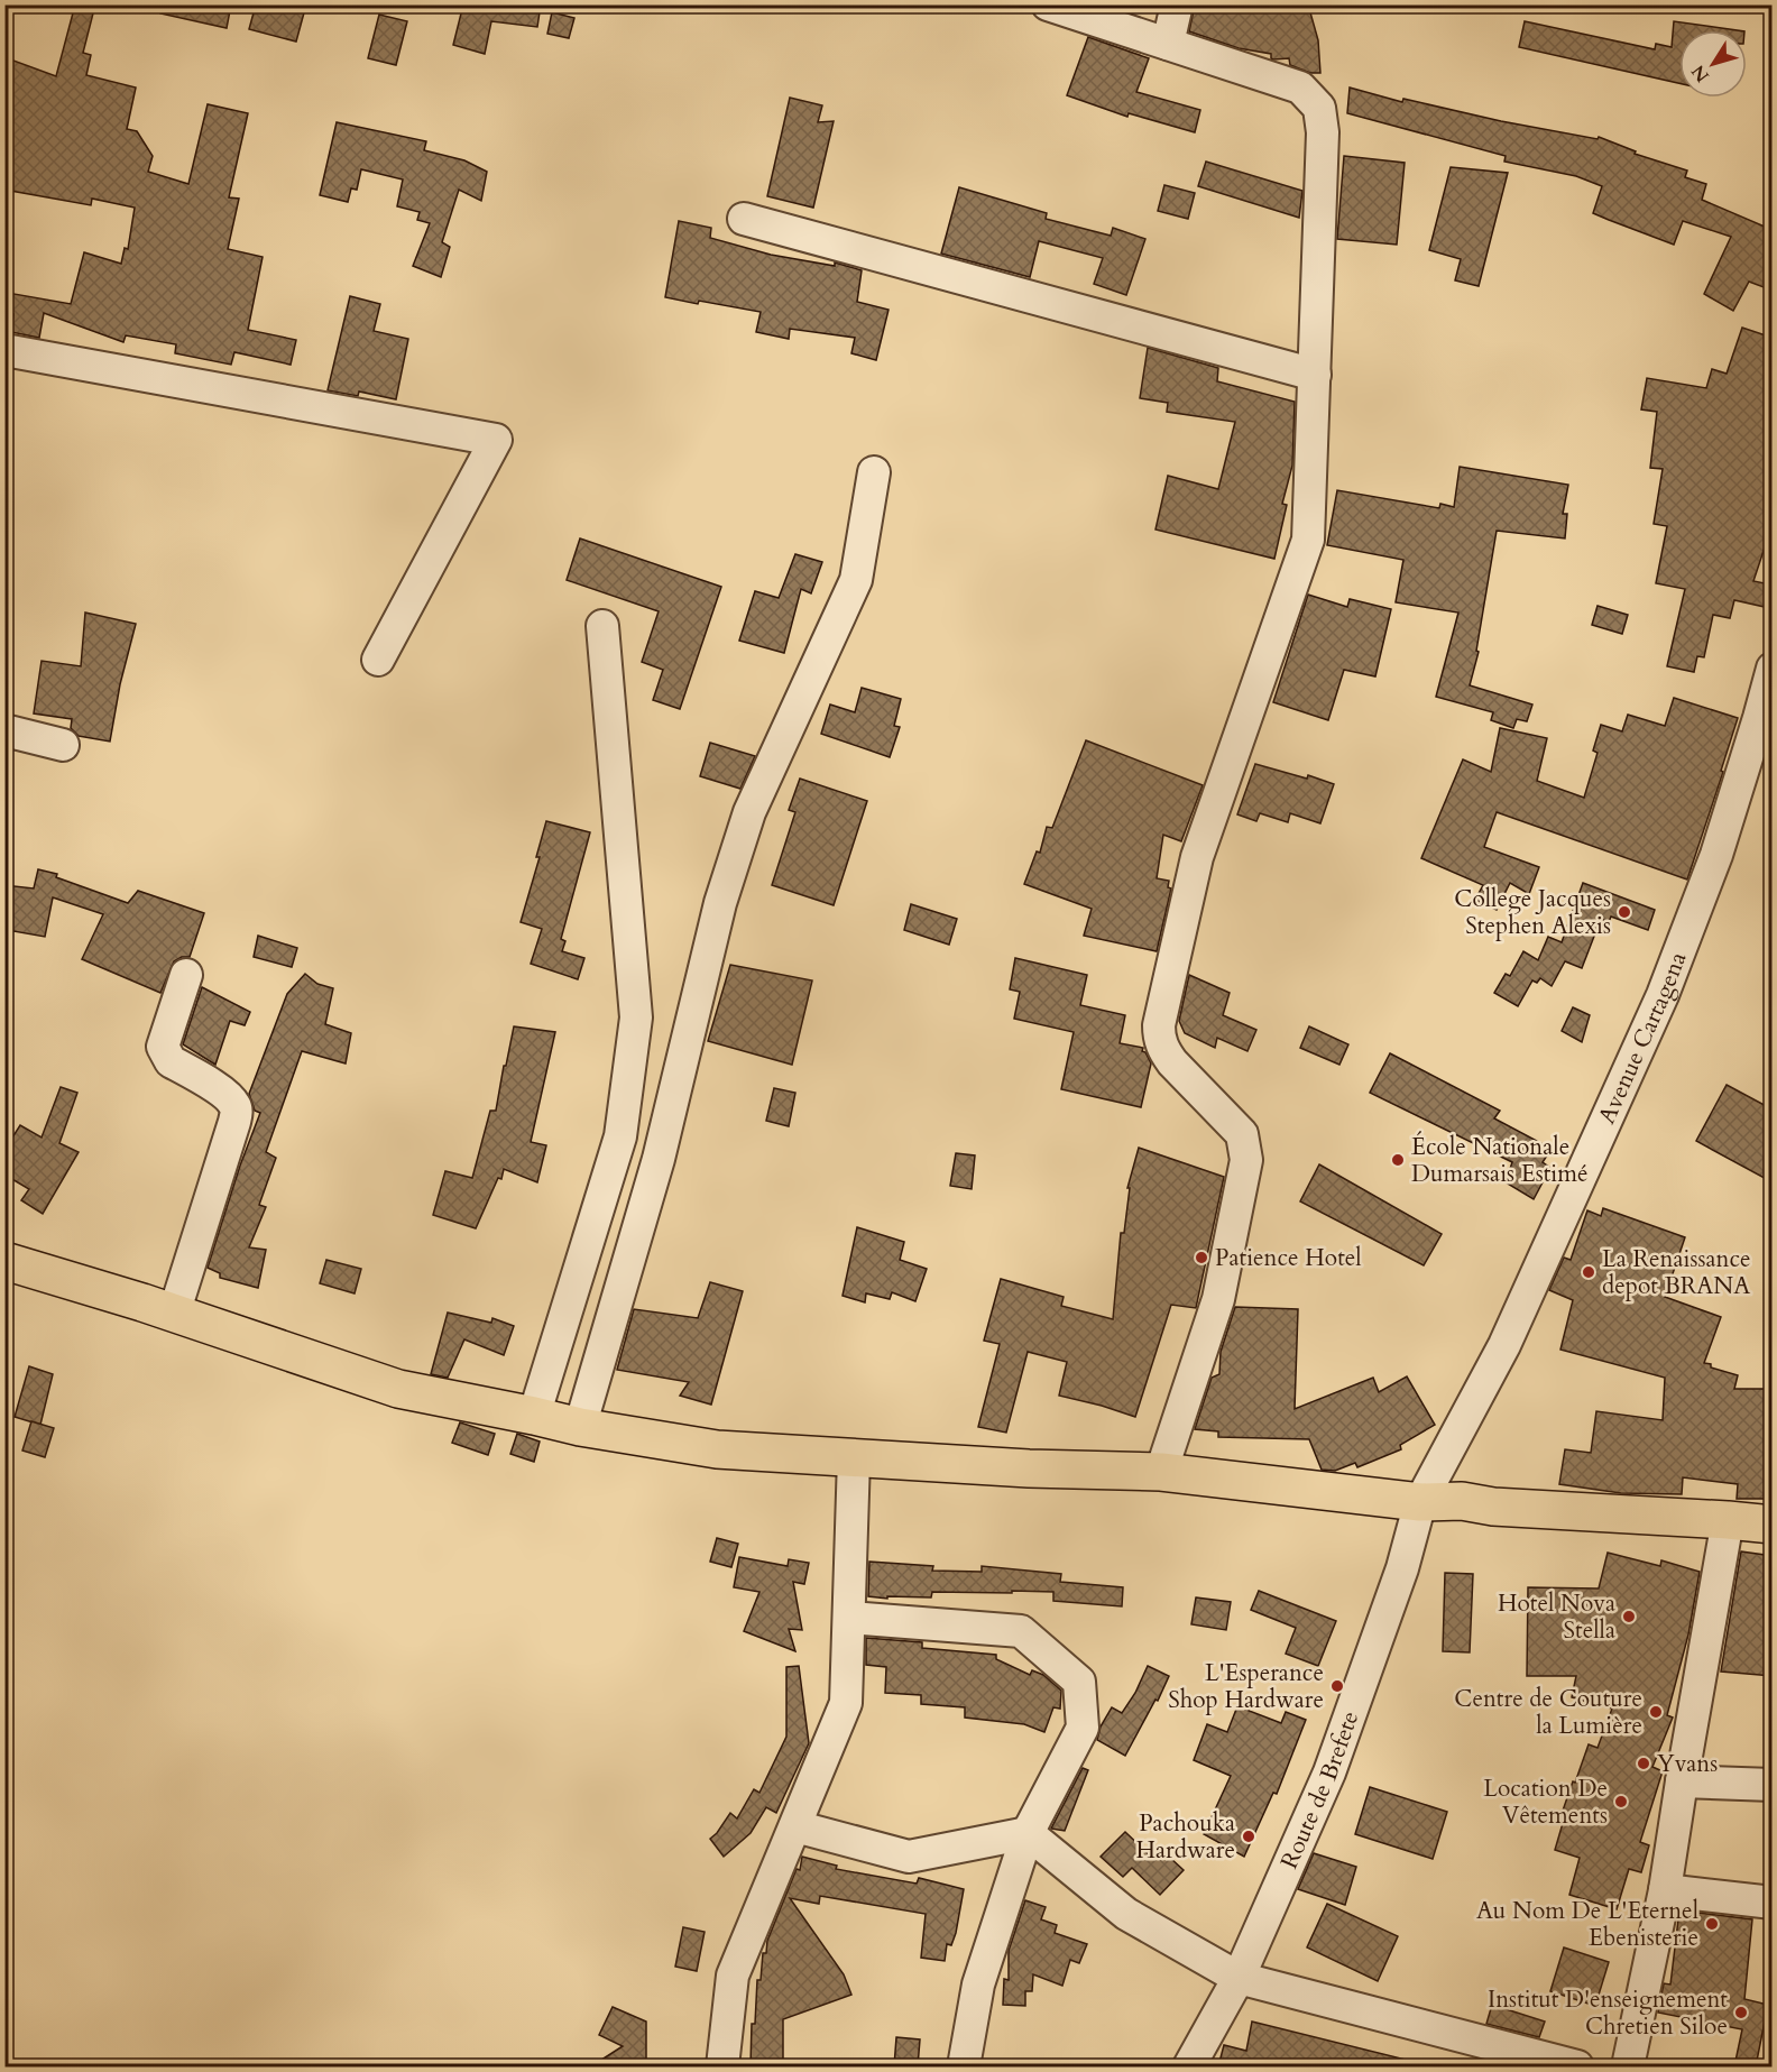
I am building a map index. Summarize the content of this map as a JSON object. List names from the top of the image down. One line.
{"streets":{"street":["Avenue Cartagena","Route de Brefete"]},"crossings":[["Avenue Cartagena","Route de Brefete"]],"places":["College Jacques Stephen Alexis","École Nationale Dumarsais Estimé","Patience Hotel","La Renaissance depot BRANA","Hotel Nova Stella","L'Esperance Shop Hardware","Centre de Couture la Lumière","Yvans","Location De Vêtements","Pachouka Hardware","Au Nom De L'Eternel Ebenisterie","Institut D'enseignement Chretien Siloe"],"north":"bottom left"}
